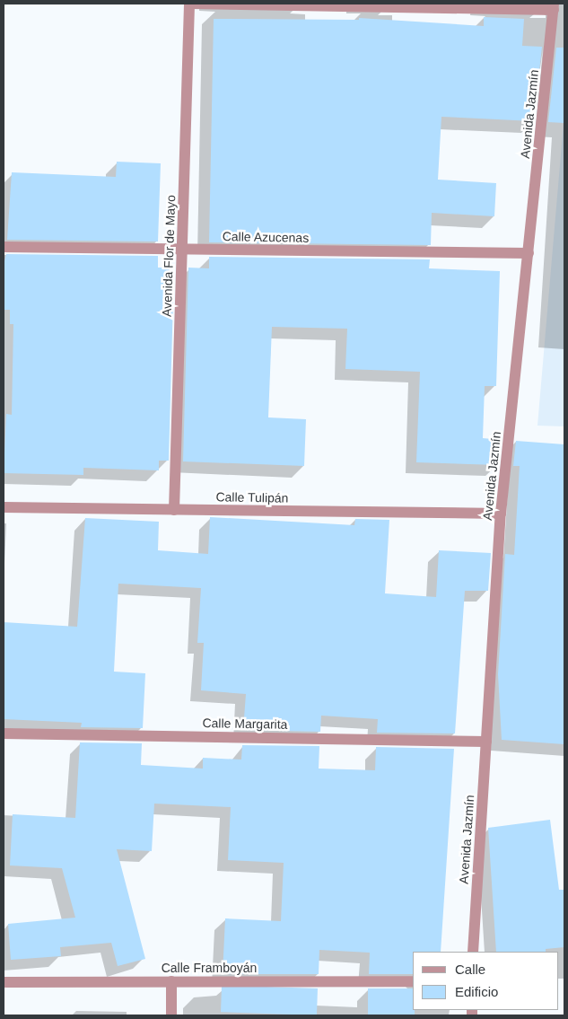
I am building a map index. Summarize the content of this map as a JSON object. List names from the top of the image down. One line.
{"streets":{"street":["Avenida Jazmín","Calle Azucenas","Avenida Flor de Mayo","Calle Tulipán","Calle Margarita","Calle Framboyán"]},"crossings":[["Avenida Jazmín","Calle Azucenas"],["Avenida Jazmín","Calle Tulipán"],["Avenida Jazmín","Calle Margarita"],["Calle Azucenas","Avenida Flor de Mayo"],["Avenida Flor de Mayo","Calle Tulipán"]],"legend":["Calle","Edificio"]}
